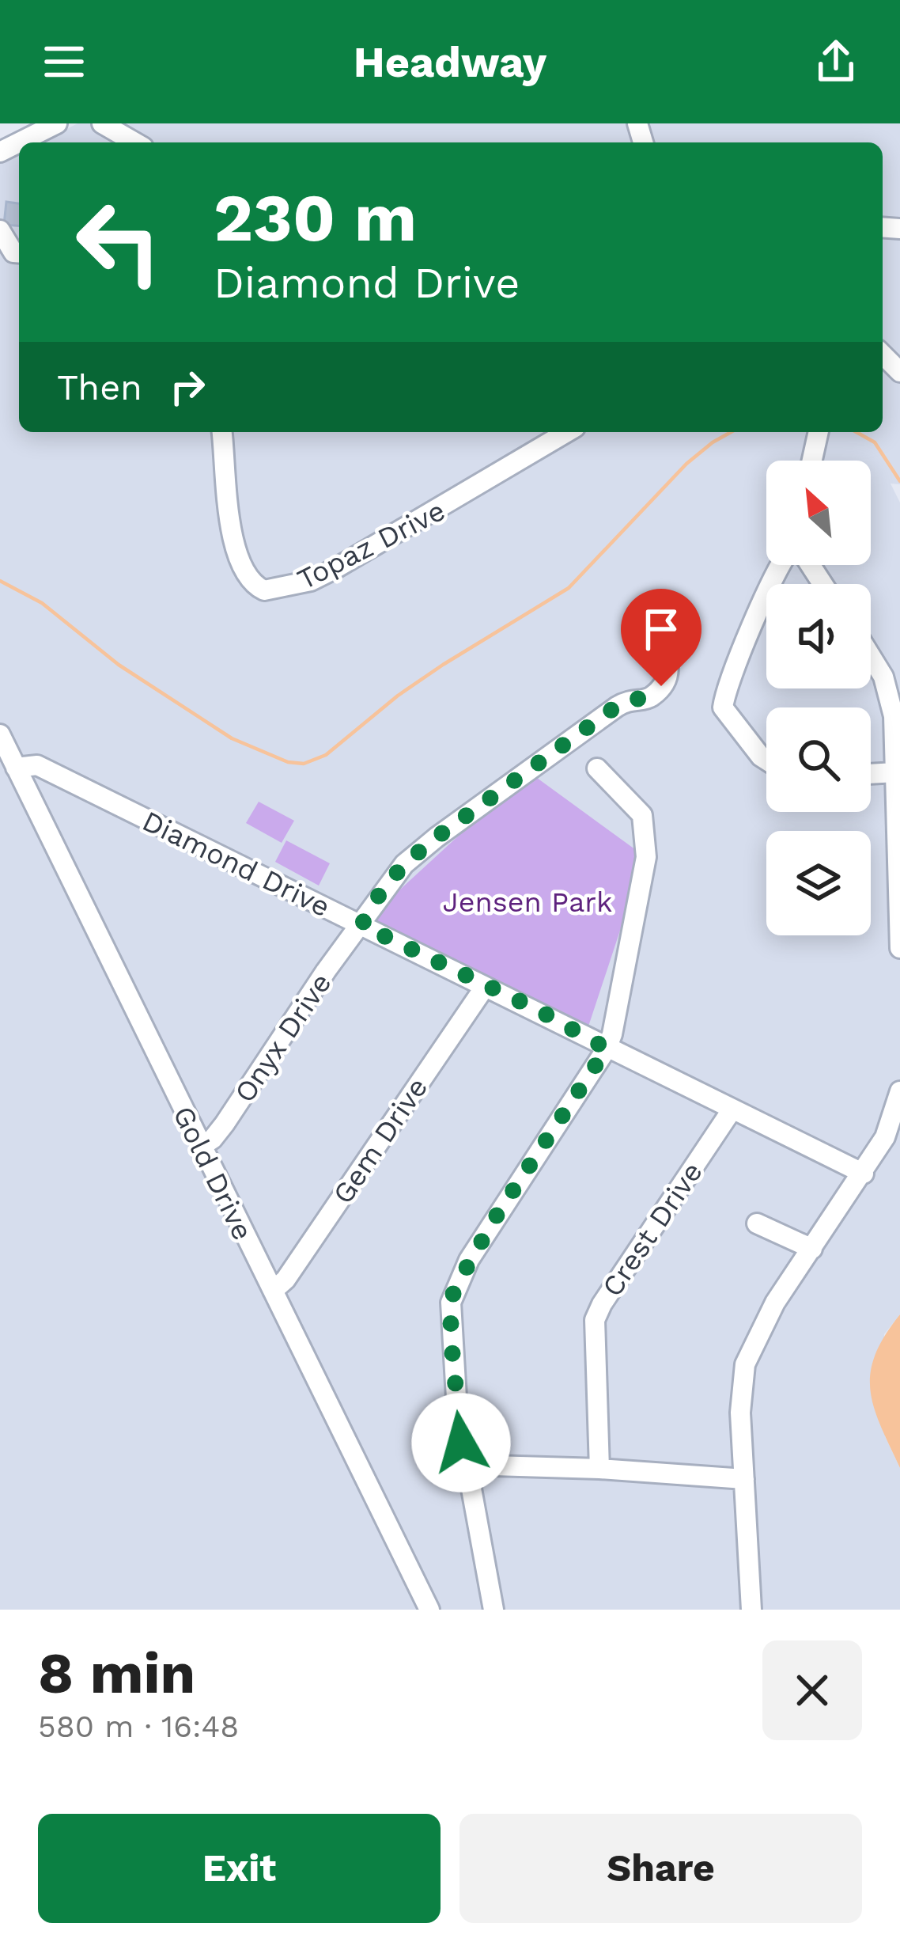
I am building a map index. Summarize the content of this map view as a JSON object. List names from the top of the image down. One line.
{"streets":{"street":["Topaz Drive","Diamond Drive","Onyx Drive","Gem Drive","Gold Drive","Crest Drive"]},"crossings":[["Diamond Drive","Onyx Drive"],["Diamond Drive","Gem Drive"],["Diamond Drive","Gold Drive"],["Diamond Drive","Crest Drive"],["Onyx Drive","Gold Drive"],["Gem Drive","Gold Drive"]],"parks":["Jensen Park"],"north":"top left","page":{"header":"Headway","turn":["230 m","Diamond Drive"],"then":"Then","heading":["8 min","580 m · 16:48"],"buttons":["Exit","Share"]}}
